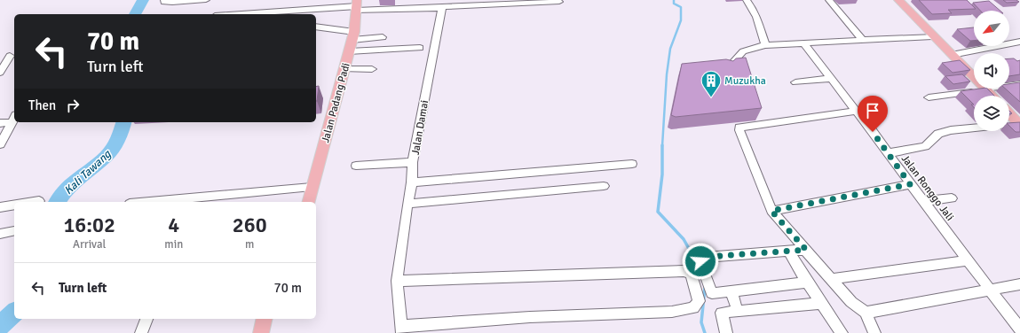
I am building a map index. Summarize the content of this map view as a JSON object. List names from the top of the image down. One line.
{"streets":{"main road":["Jalan Padang Padi"],"street":["Jalan Damai","Jalan Ronggo Jali"]},"water":["Kali Tawang"],"places":{"building":["Muzukha"]},"north":"bottom left","page":{"turn":["70 m","Turn left"],"then":"Then","eta":["16:02","Arrival","4","min","260","m"],"list":[{"name":"Turn left","value":"70 m"}]}}
